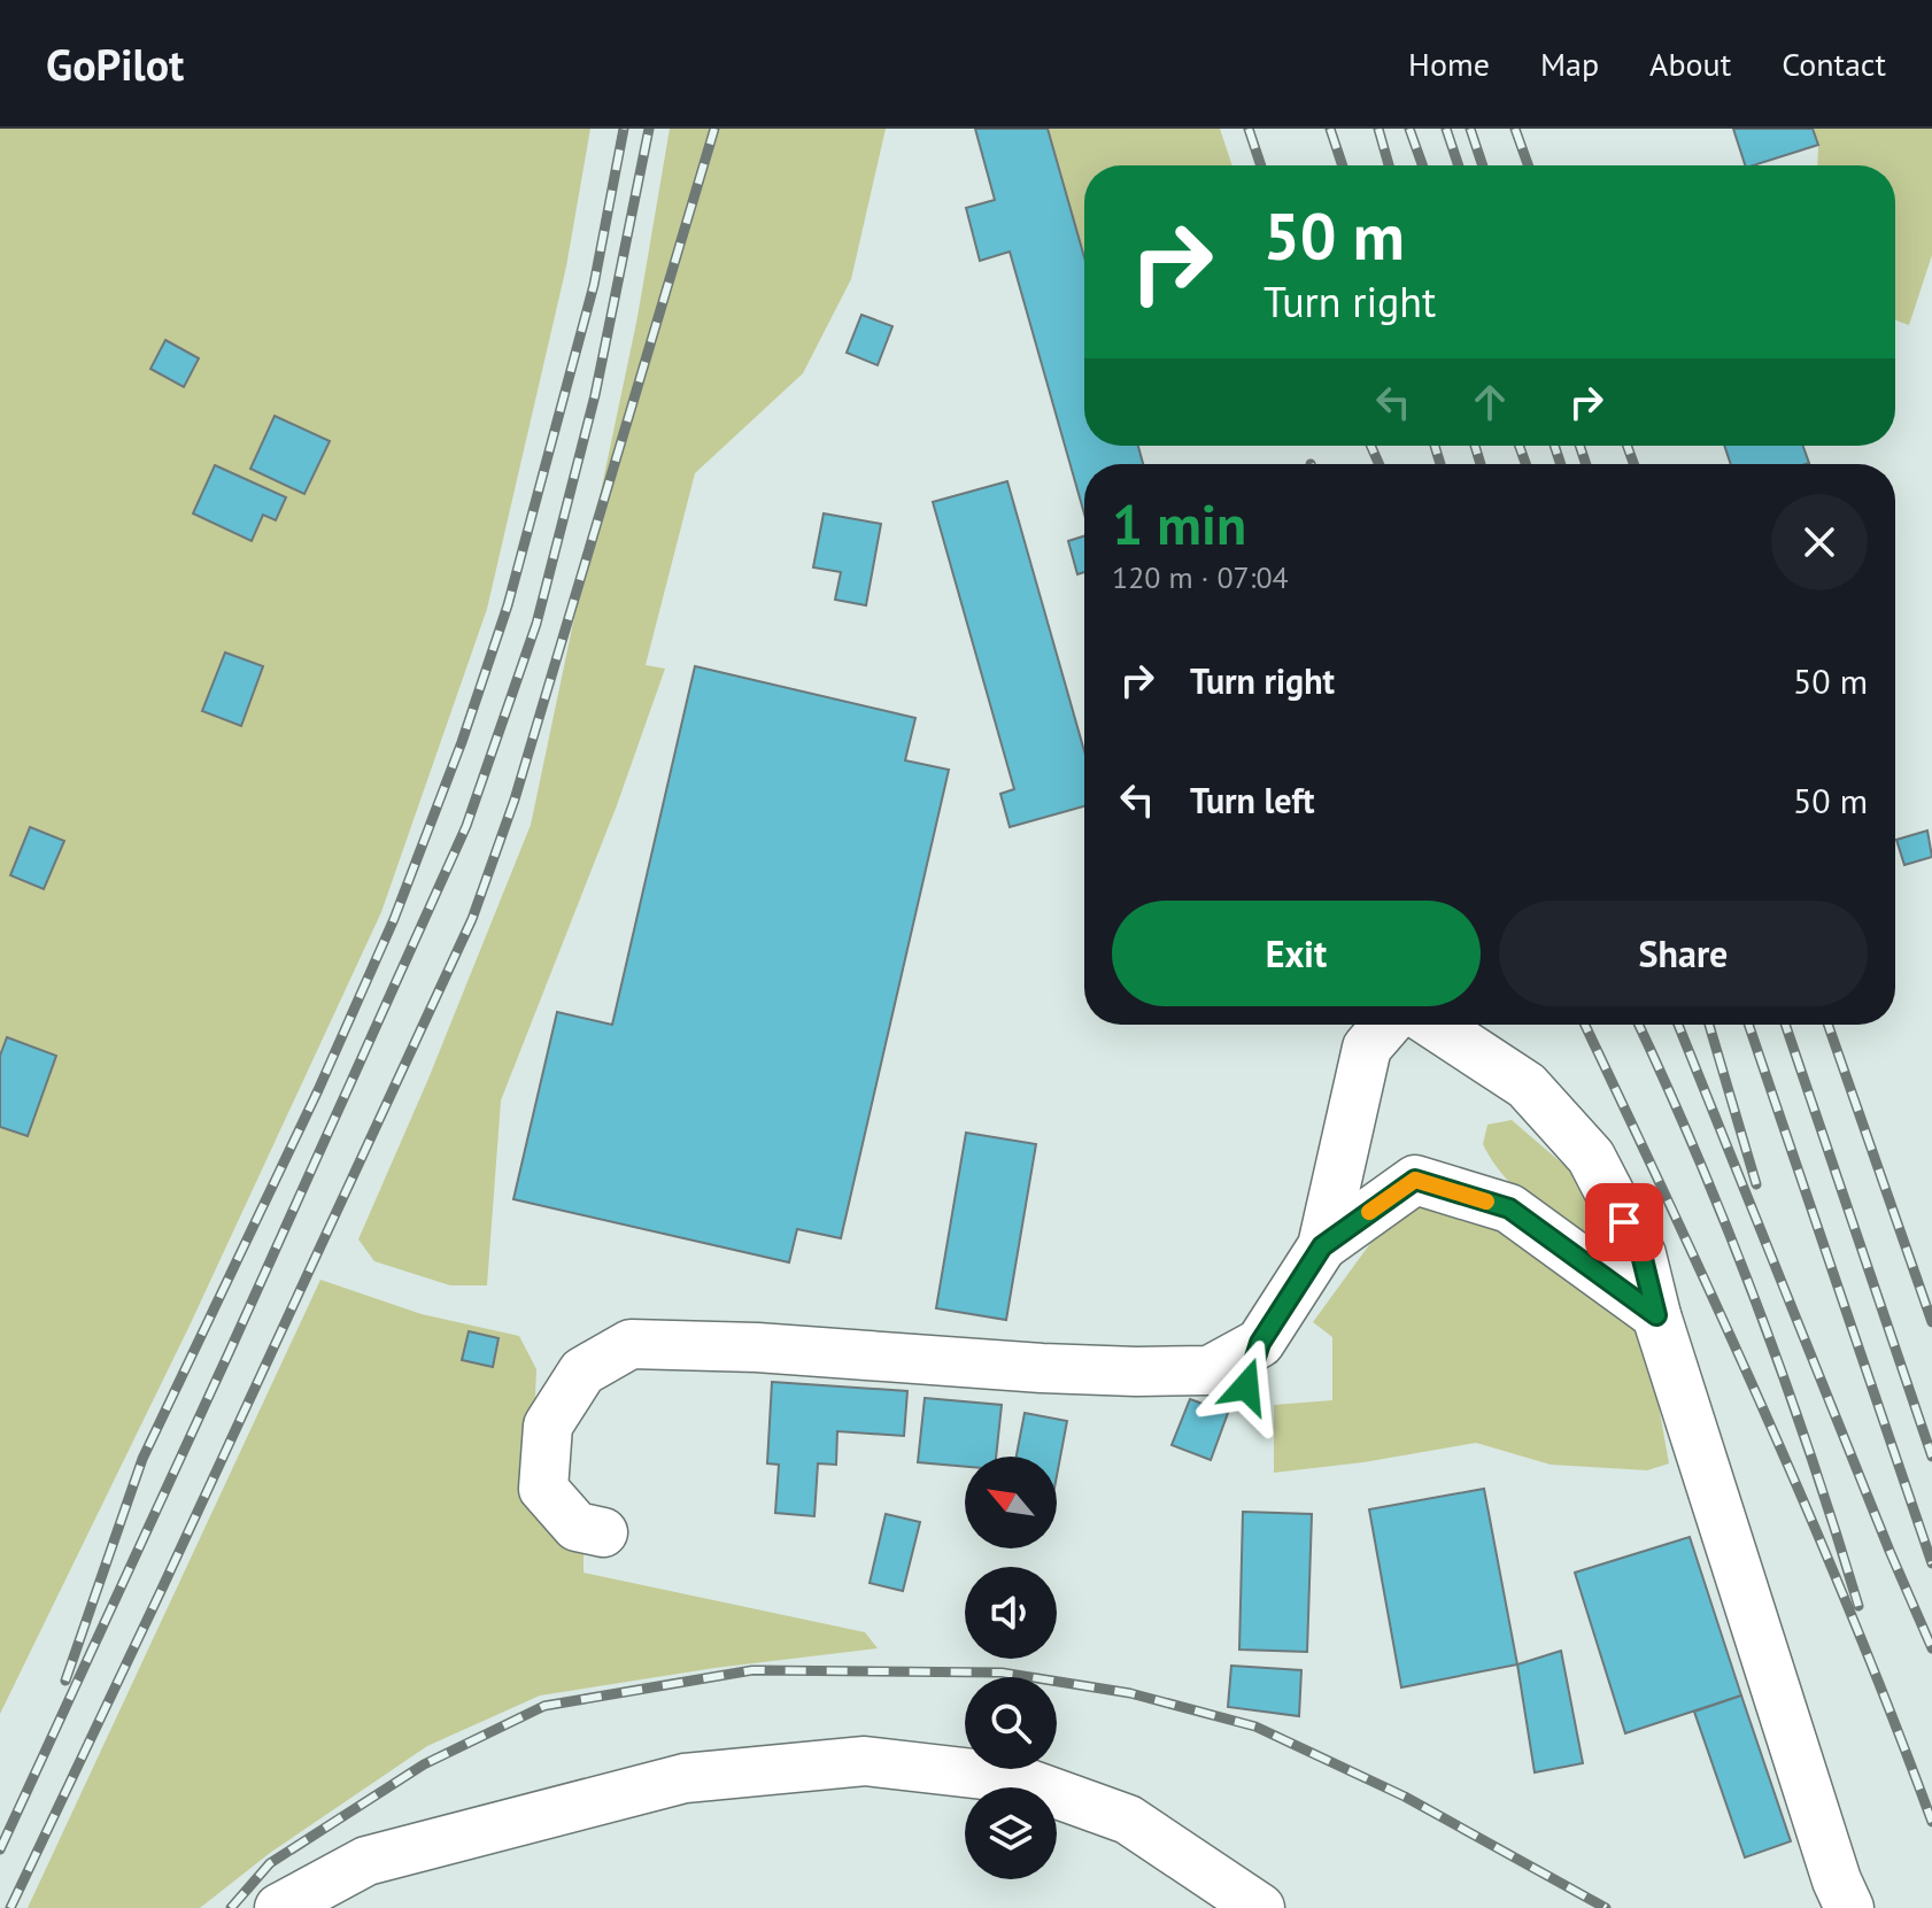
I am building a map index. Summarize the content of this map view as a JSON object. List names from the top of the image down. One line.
{"north":"top left","page":{"header":"GoPilot","nav":["Home","Map","About","Contact"],"turn":["50 m","Turn right"],"heading":["1 min","120 m · 07:04"],"list":[{"name":"Turn right","value":"50 m"},{"name":"Turn left","value":"50 m"}],"buttons":["Exit","Share"]}}
